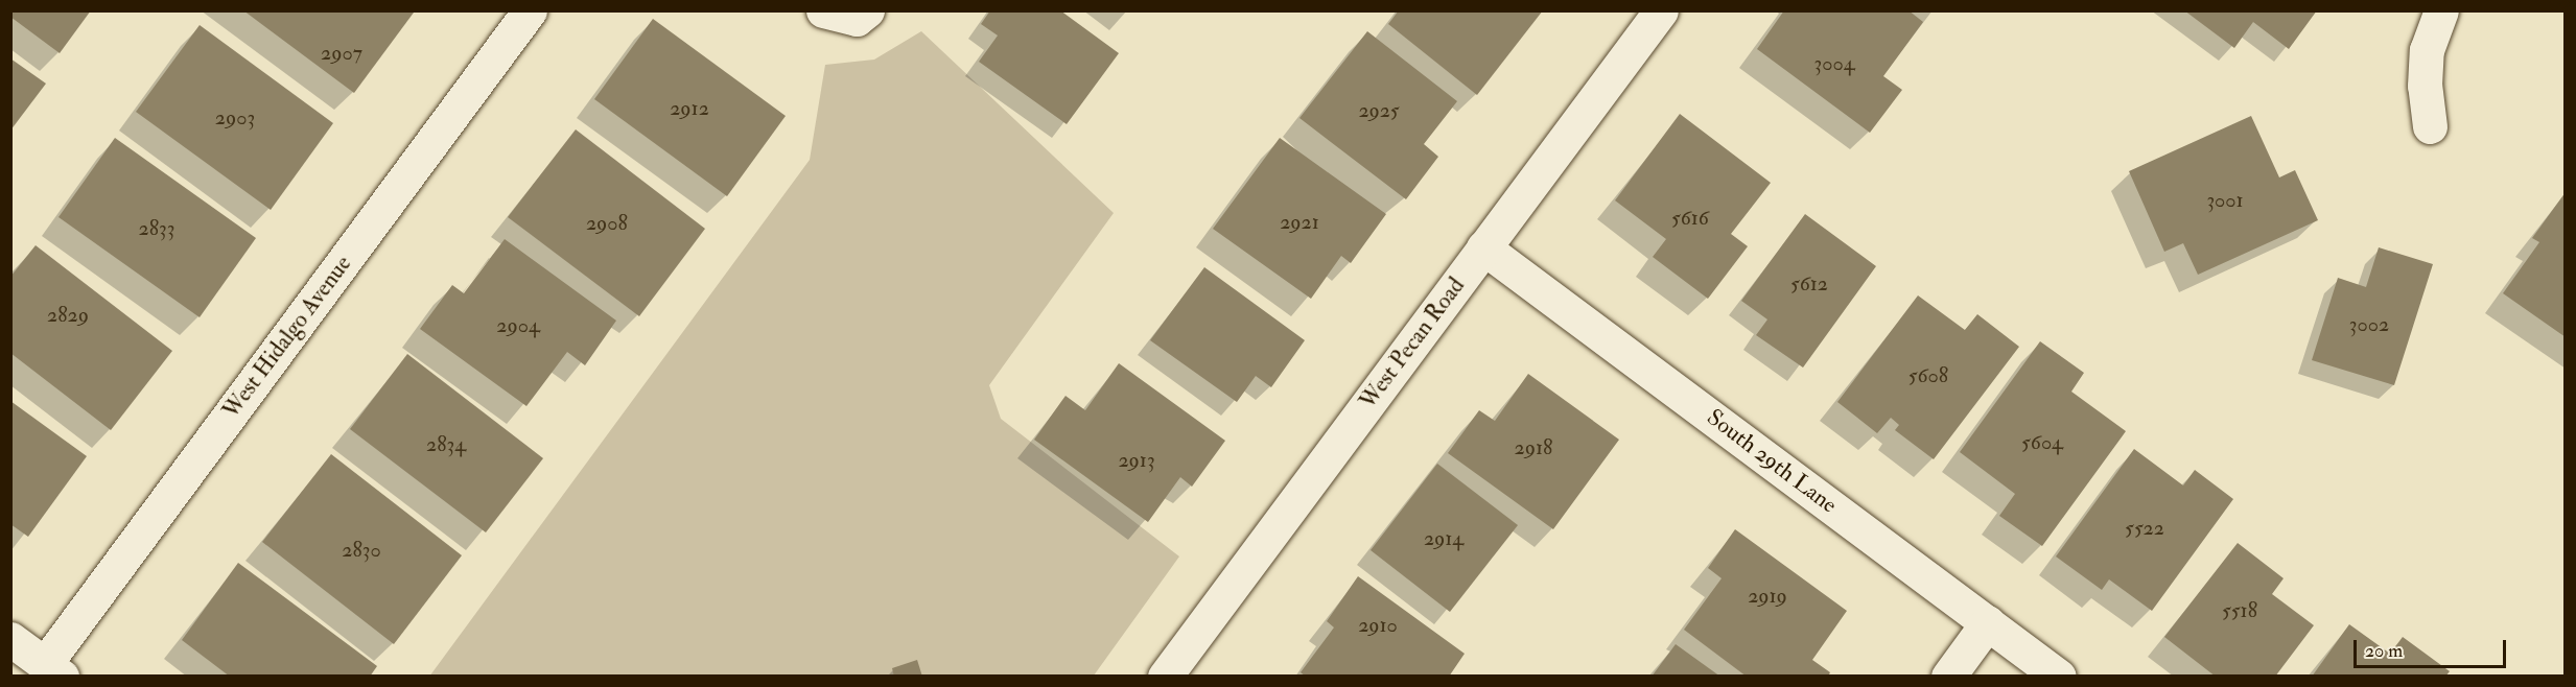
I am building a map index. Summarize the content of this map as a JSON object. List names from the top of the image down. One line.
{"streets":{"street":["West Hidalgo Avenue","West Pecan Road","South 29th Lane"]},"crossings":[["West Pecan Road","South 29th Lane"]],"house_numbers":["2907","3004","2912","2925","2903","3001","5616","2921","2908","2833","5612","2829","3002","2904","5608","5604","2834","2918","2913","5522","2914","2830","2919","5518","2910"],"scale_bar":"20 m"}
